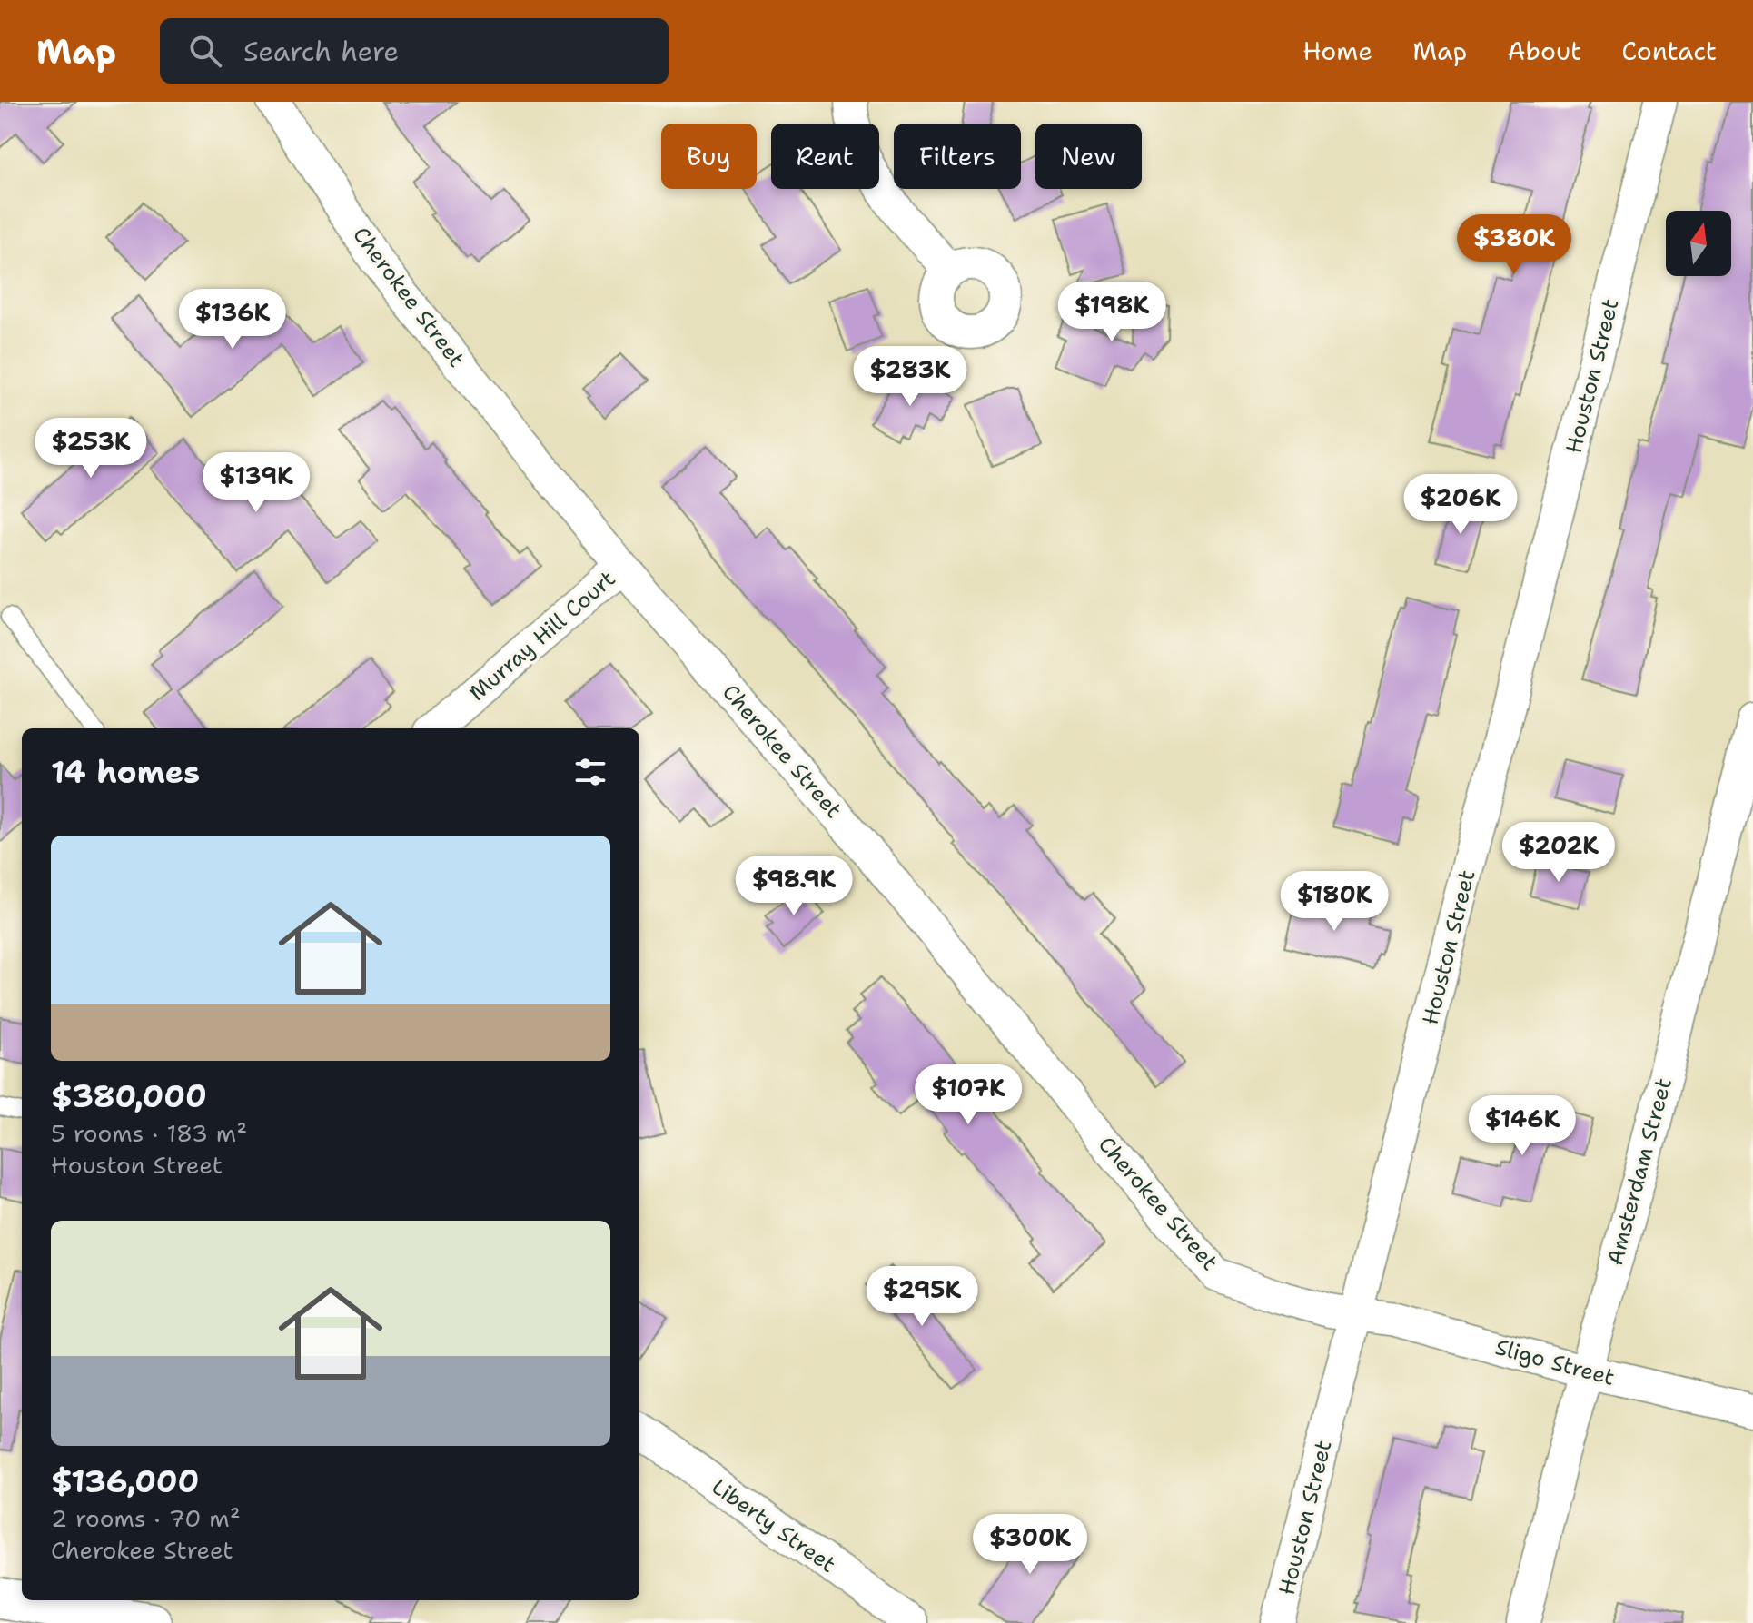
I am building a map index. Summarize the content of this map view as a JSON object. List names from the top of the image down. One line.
{"streets":{"street":["Cherokee Street","Houston Street","Murray Hill Court","Amsterdam Street","Sligo Street","Liberty Street"]},"crossings":[["Cherokee Street","Houston Street"],["Cherokee Street","Murray Hill Court"],["Cherokee Street","Sligo Street"],["Houston Street","Sligo Street"],["Amsterdam Street","Sligo Street"]],"north":"top","page":{"header":"Map","search":"Search here","nav":["Home","Map","About","Contact"],"chip":["Buy","Rent","Filters","New"],"price":["$380K","$198K","$136K","$283K","$253K","$139K","$206K","$202K","$98.9K","$180K","$107K","$146K","$295K","$300K"],"heading":"14 homes","list":[{"name":"$380,000","note":"5 rooms · 183 m² · Houston Street"},{"name":"$136,000","note":"2 rooms · 70 m² · Cherokee Street"}]}}
